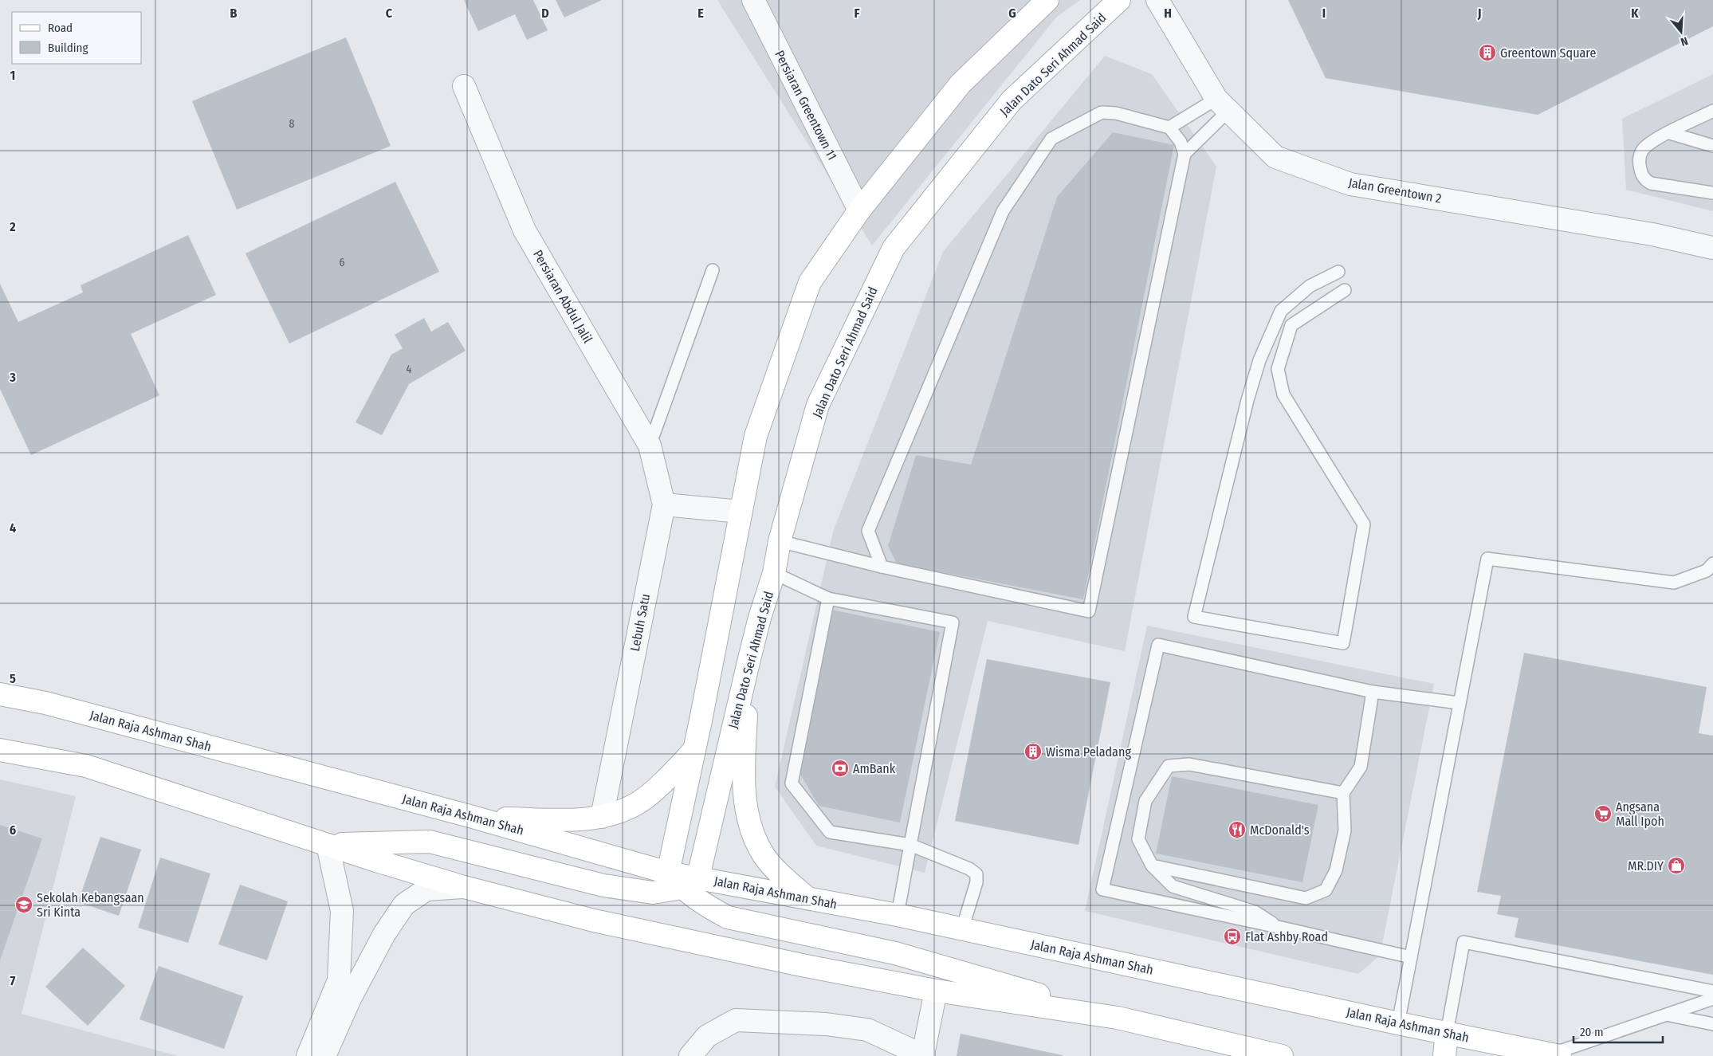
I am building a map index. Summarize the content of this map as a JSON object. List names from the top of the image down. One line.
{"streets":{"main road":["Jalan Dato Seri Ahmad Said","Jalan Raja Ashman Shah"],"street":["Persiaran Greentown 11","Jalan Greentown 2","Persiaran Abdul Jalil","Lebuh Satu"]},"crossings":[["Jalan Dato Seri Ahmad Said","Jalan Raja Ashman Shah"],["Persiaran Abdul Jalil","Lebuh Satu"]],"places":{"building":["Greentown Square","Wisma Peladang"],"bank":["AmBank"],"supermarket":["Angsana Mall Ipoh"],"restaurant":["McDonald's"],"shop":["MR.DIY"],"school or university":["Sekolah Kebangsaan Sri Kinta"],"bus stop":["Flat Ashby Road"]},"house_numbers":["8","6","4"],"legend":["Road","Building"],"scale_bar":"20 m","north":"bottom","grid":{"columns":["B","C","D","E","F","G","H","I","J","K"],"rows":["1","2","3","4","5","6","7"]}}
